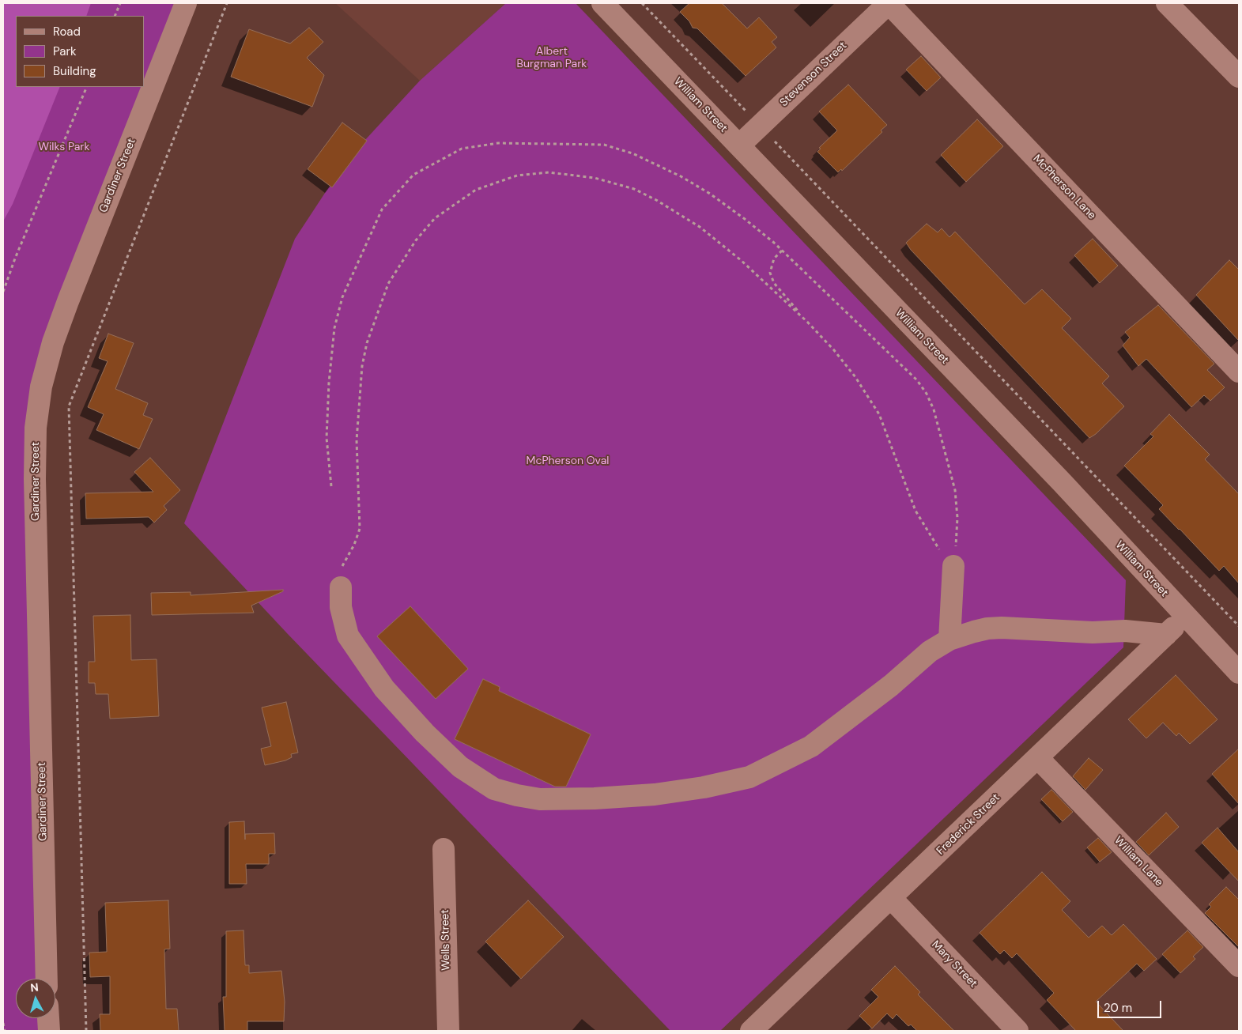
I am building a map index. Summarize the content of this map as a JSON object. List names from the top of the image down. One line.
{"streets":{"street":["Stevenson Street","William Street","Gardiner Street","McPherson Lane","Frederick Street","William Lane","Wells Street","Mary Street"]},"crossings":[["Stevenson Street","William Street"],["Stevenson Street","McPherson Lane"],["William Street","Frederick Street"],["Frederick Street","William Lane"],["Frederick Street","Mary Street"]],"parks":["Albert Burgman Park","Wilks Park","McPherson Oval"],"legend":["Road","Park","Building"],"scale_bar":"20 m","north":"top"}
